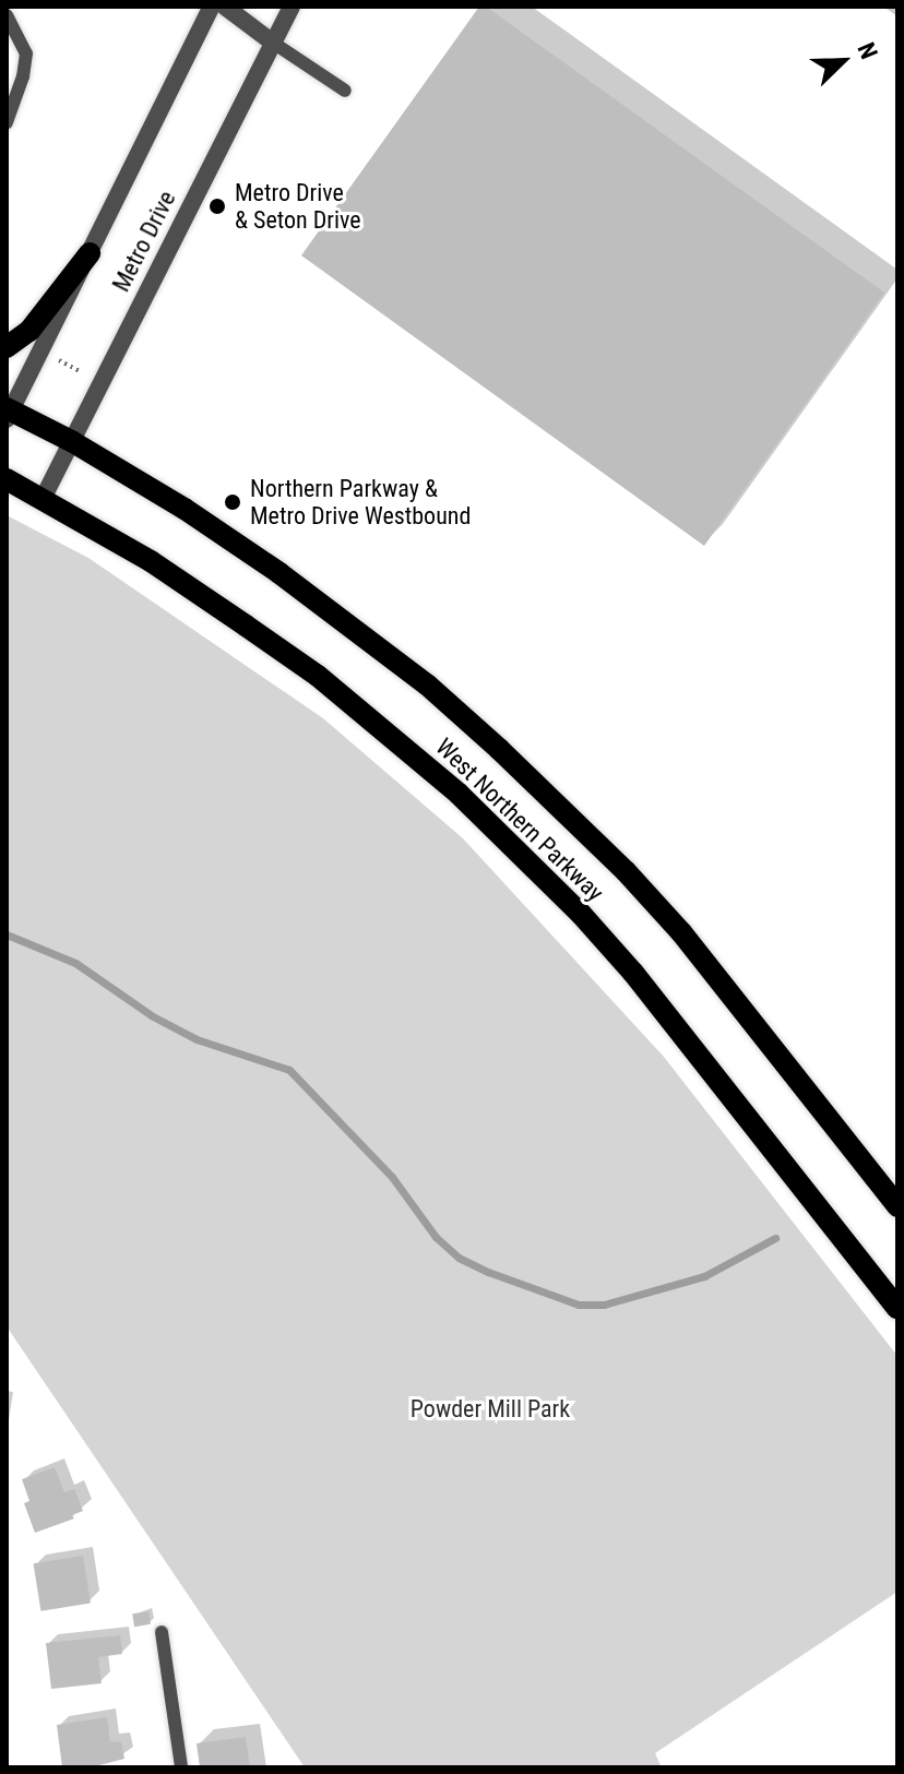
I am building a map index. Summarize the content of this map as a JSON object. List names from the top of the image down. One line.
{"streets":{"main road":["West Northern Parkway"],"street":["Metro Drive"]},"crossings":[["Metro Drive","West Northern Parkway"]],"parks":["Powder Mill Park"],"places":["Metro Drive & Seton Drive","Northern Parkway & Metro Drive Westbound"],"north":"top right"}
